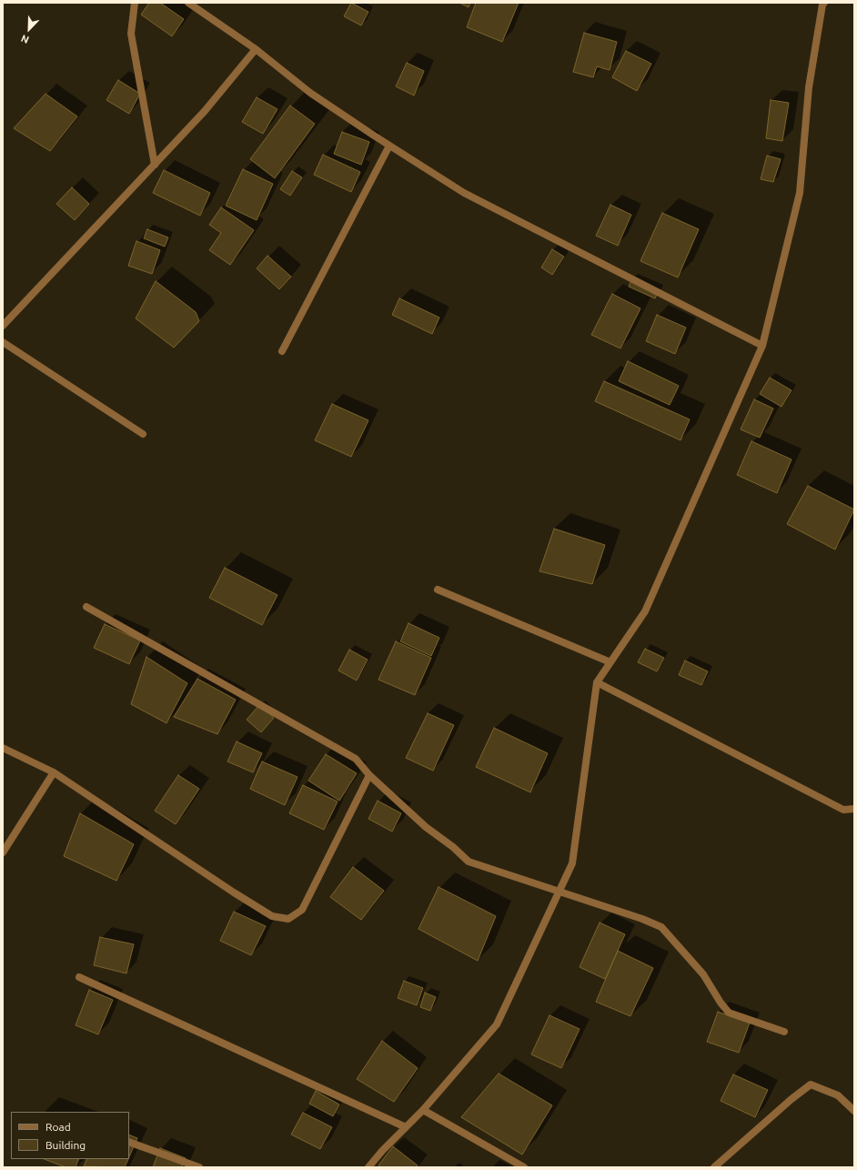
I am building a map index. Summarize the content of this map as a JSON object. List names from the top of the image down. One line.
{"legend":["Road","Building"],"north":"bottom left"}
